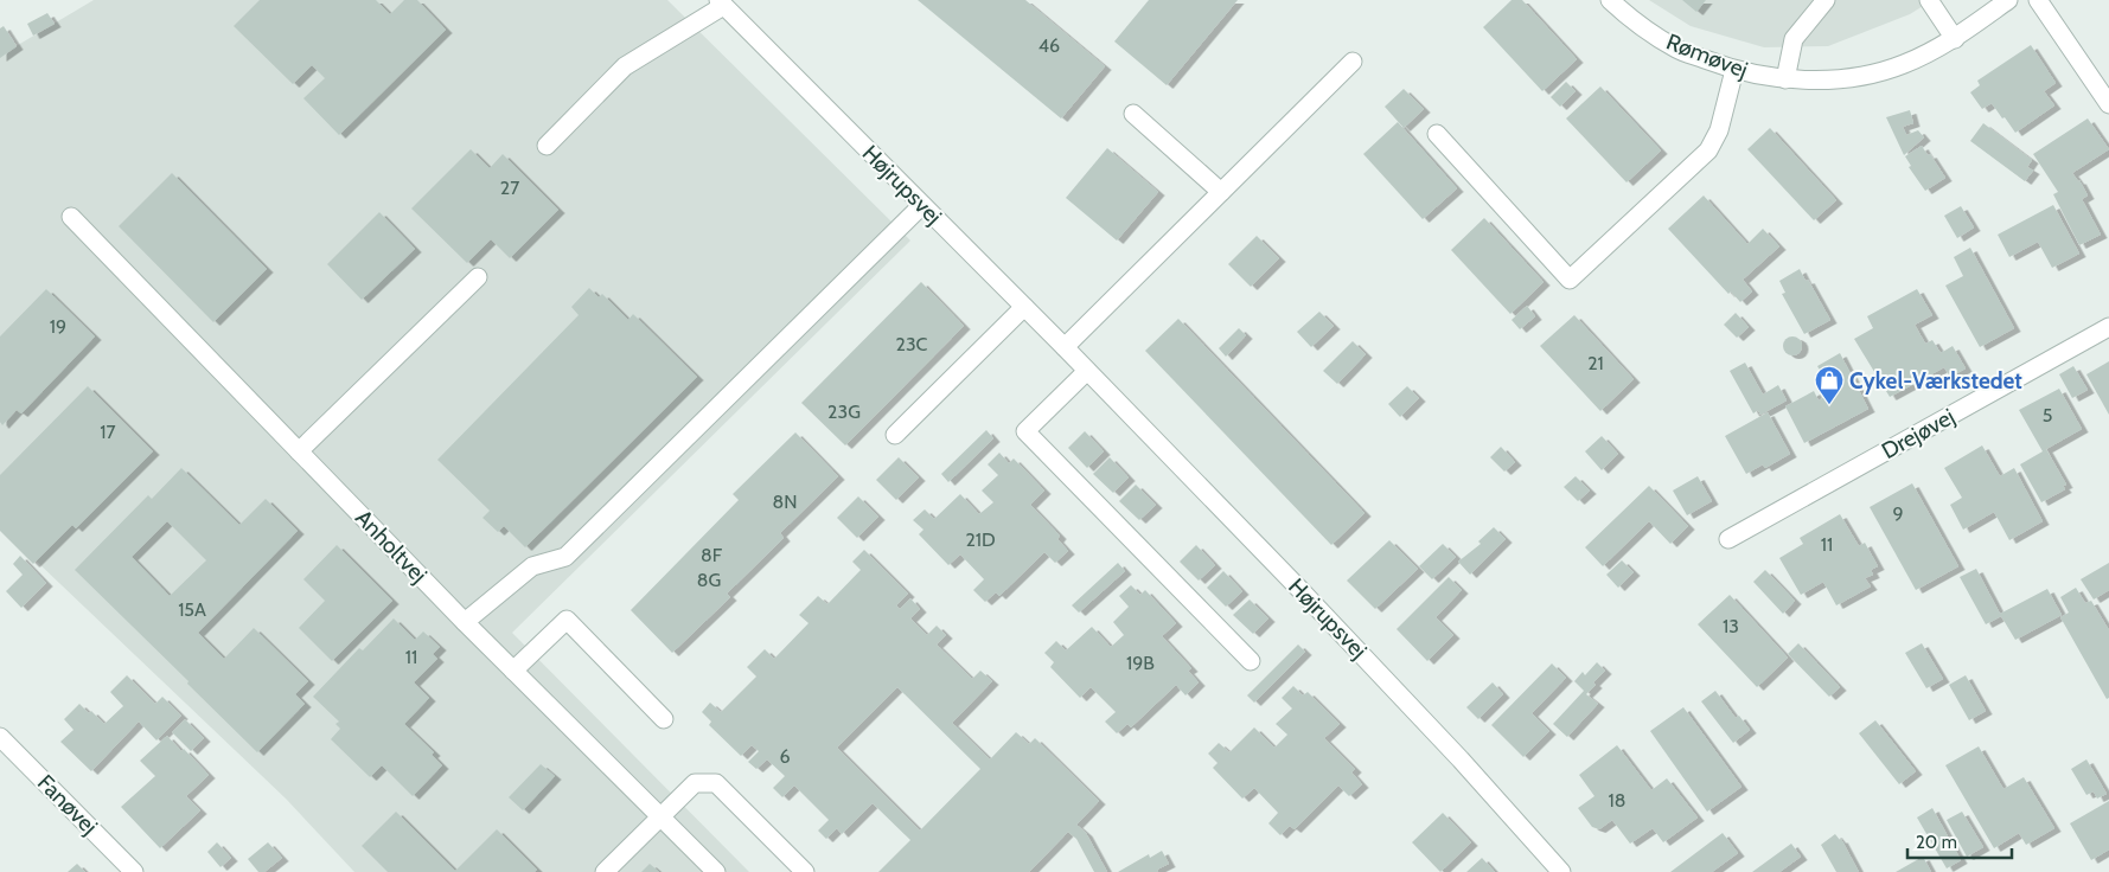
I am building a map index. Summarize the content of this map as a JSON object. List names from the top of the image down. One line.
{"streets":{"street":["Rømøvej","Højrupsvej","Drejøvej","Anholtvej","Fanøvej"]},"places":{"shop":["Cykel-Værkstedet"]},"house_numbers":["46","27","19","23C","21","23G","5","17","8N","9","21D","11","8F","8G","15A","13","11","19B","6","18"],"scale_bar":"20 m"}
